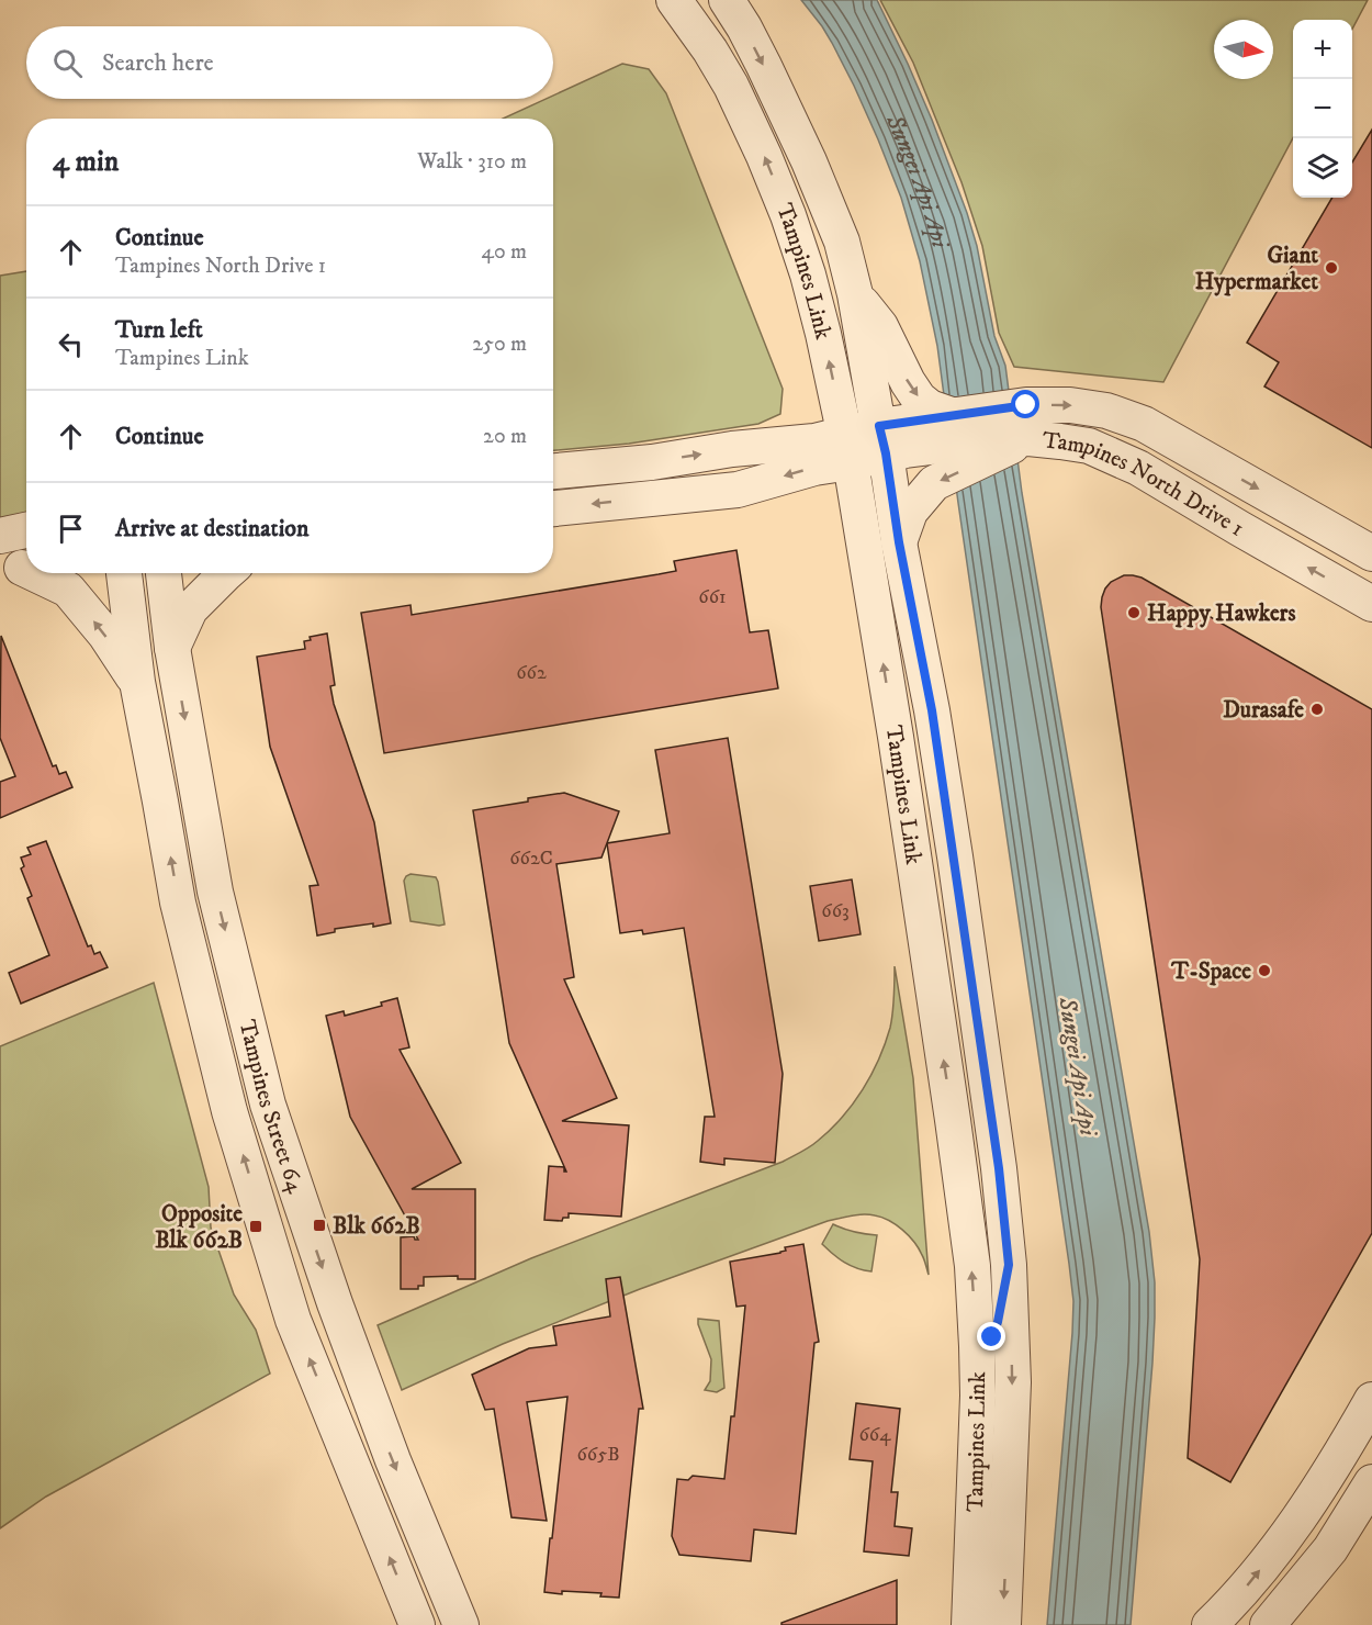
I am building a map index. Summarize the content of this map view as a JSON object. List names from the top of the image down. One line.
{"streets":{"street":["Tampines Link","Tampines North Drive 1","Tampines Street 64"]},"crossings":[["Tampines Link","Tampines North Drive 1"]],"water":["Sungei Api Api"],"places":{"other":["Giant Hypermarket","Happy Hawkers","Durasafe","T-Space"],"transit":["Blk 662B","Opposite Blk 662B"]},"house_numbers":["661","662","662C","663","664","665B"],"north":"right","page":{"map_buttons":["+","−"],"search":"Search here","heading":["4 min","Walk · 310 m"],"list":[["Continue","Tampines North Drive 1","40 m"],["Turn left","Tampines Link","250 m"],["Continue","20 m"],"Arrive at destination"]}}
